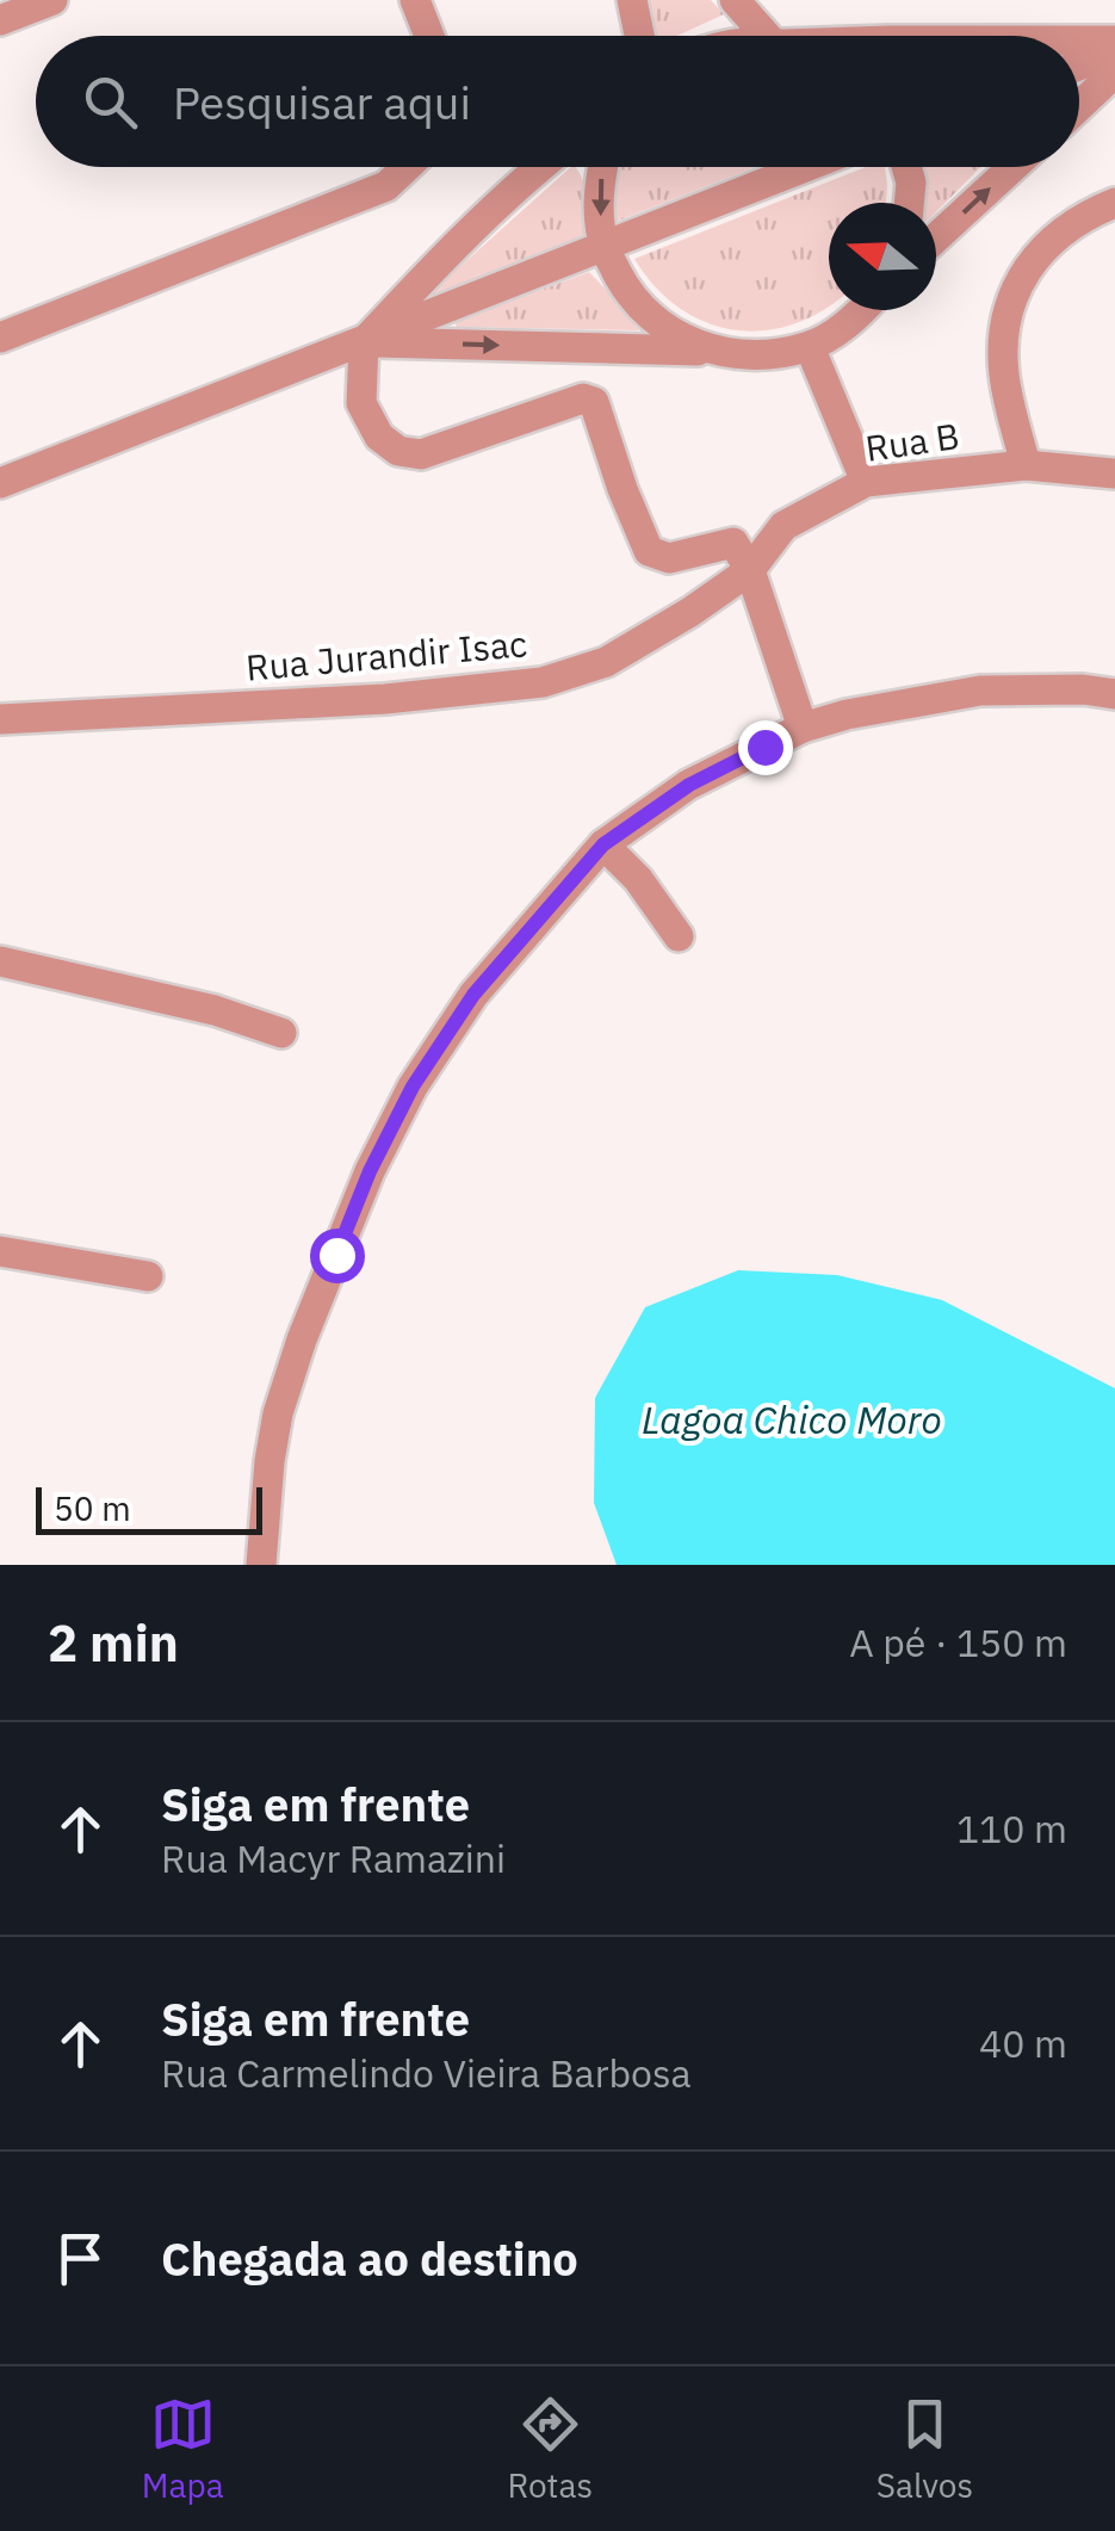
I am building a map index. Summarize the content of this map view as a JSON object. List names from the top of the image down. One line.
{"streets":{"street":["Rua B","Rua Jurandir Isac"]},"crossings":[["Rua B","Rua Jurandir Isac"]],"water":["Lagoa Chico Moro"],"scale_bar":"50 m","north":"left","page":{"search":"Pesquisar aqui","scale":"50 m","heading":["2 min","A pé · 150 m"],"list":[["Siga em frente","Rua Macyr Ramazini","110 m"],["Siga em frente","Rua Carmelindo Vieira Barbosa","40 m"],"Chegada ao destino"],"nav":["Mapa","Rotas","Salvos"]}}
